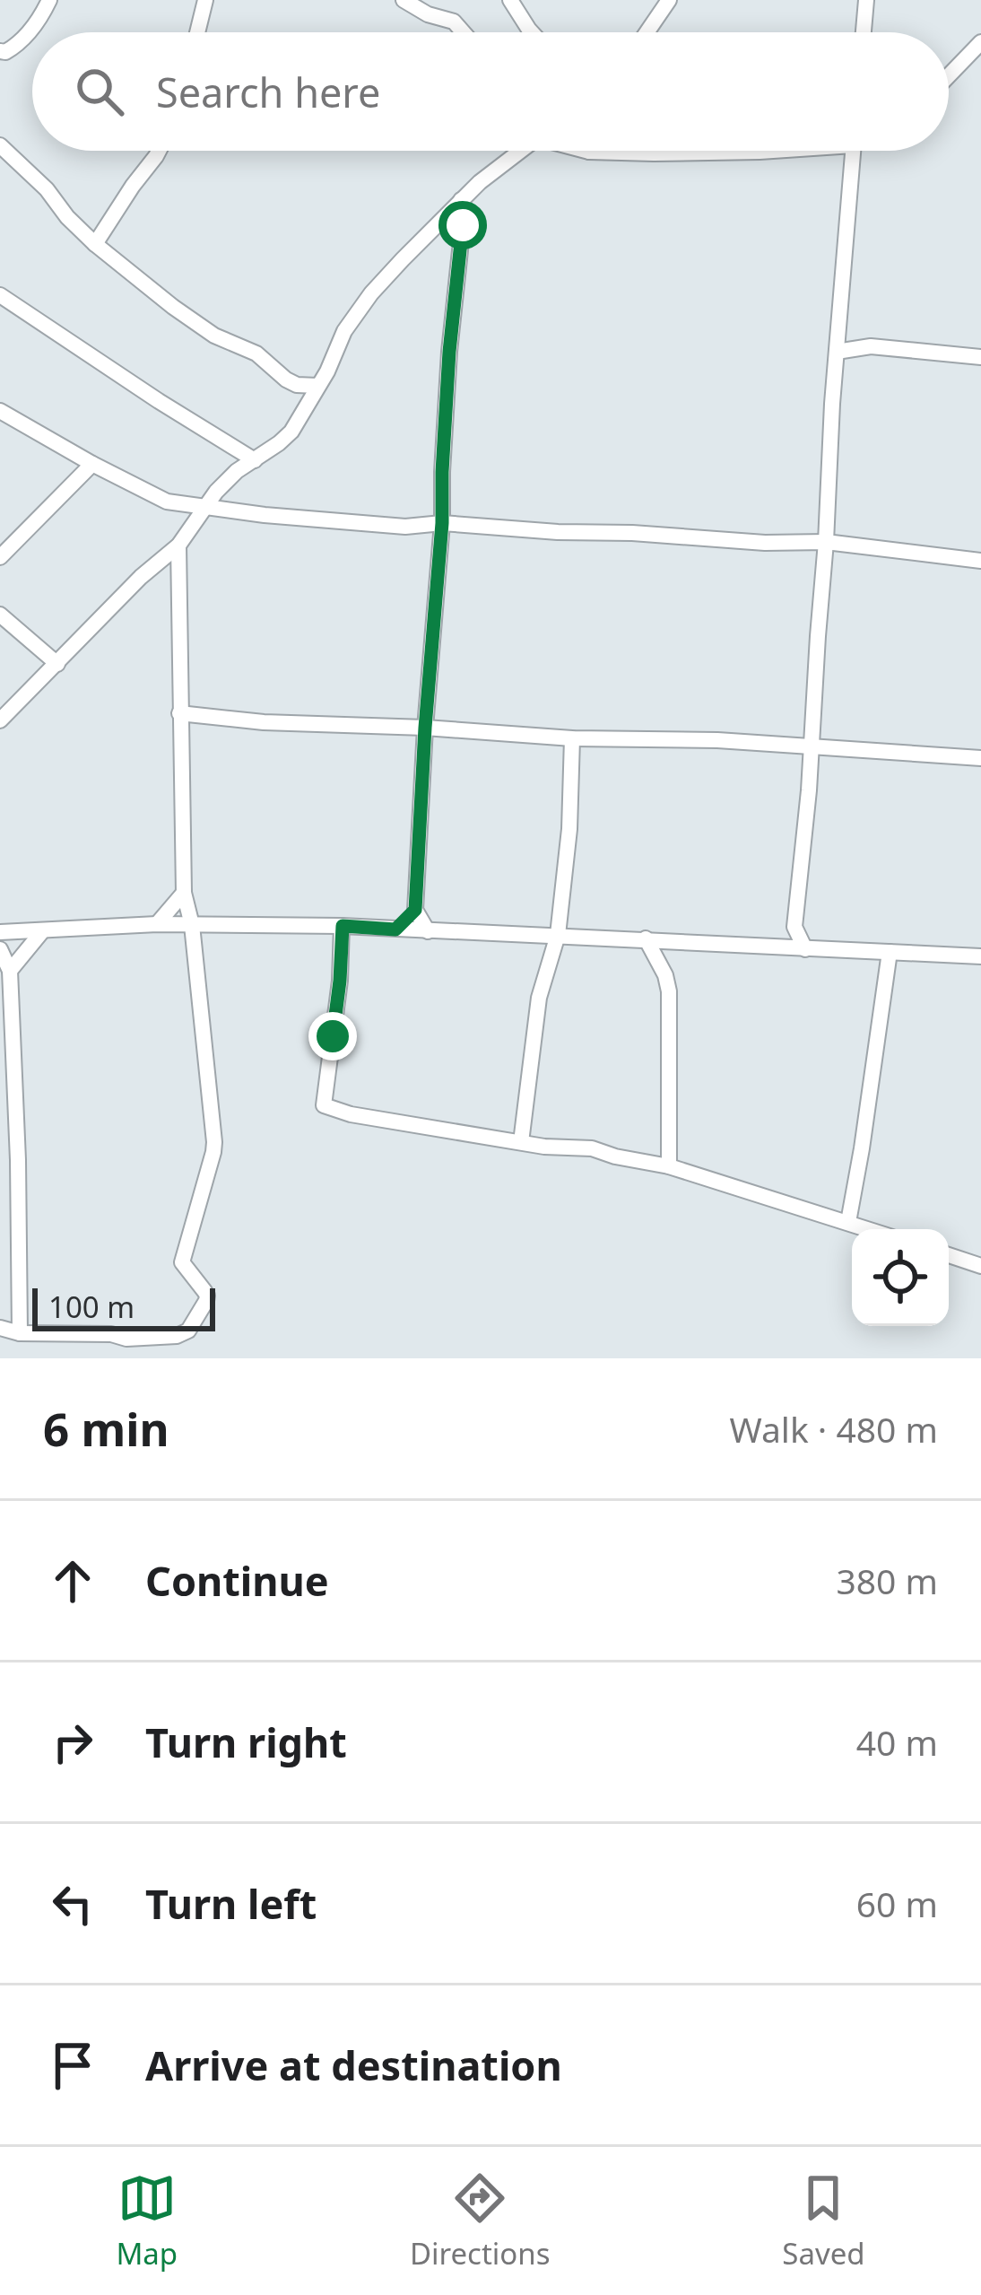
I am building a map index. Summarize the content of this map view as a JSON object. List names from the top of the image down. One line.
{"scale_bar":"100 m","page":{"search":"Search here","scale":"100 m","heading":["6 min","Walk · 480 m"],"list":[["Continue","380 m"],["Turn right","40 m"],["Turn left","60 m"],"Arrive at destination"],"nav":["Map","Directions","Saved"]}}
